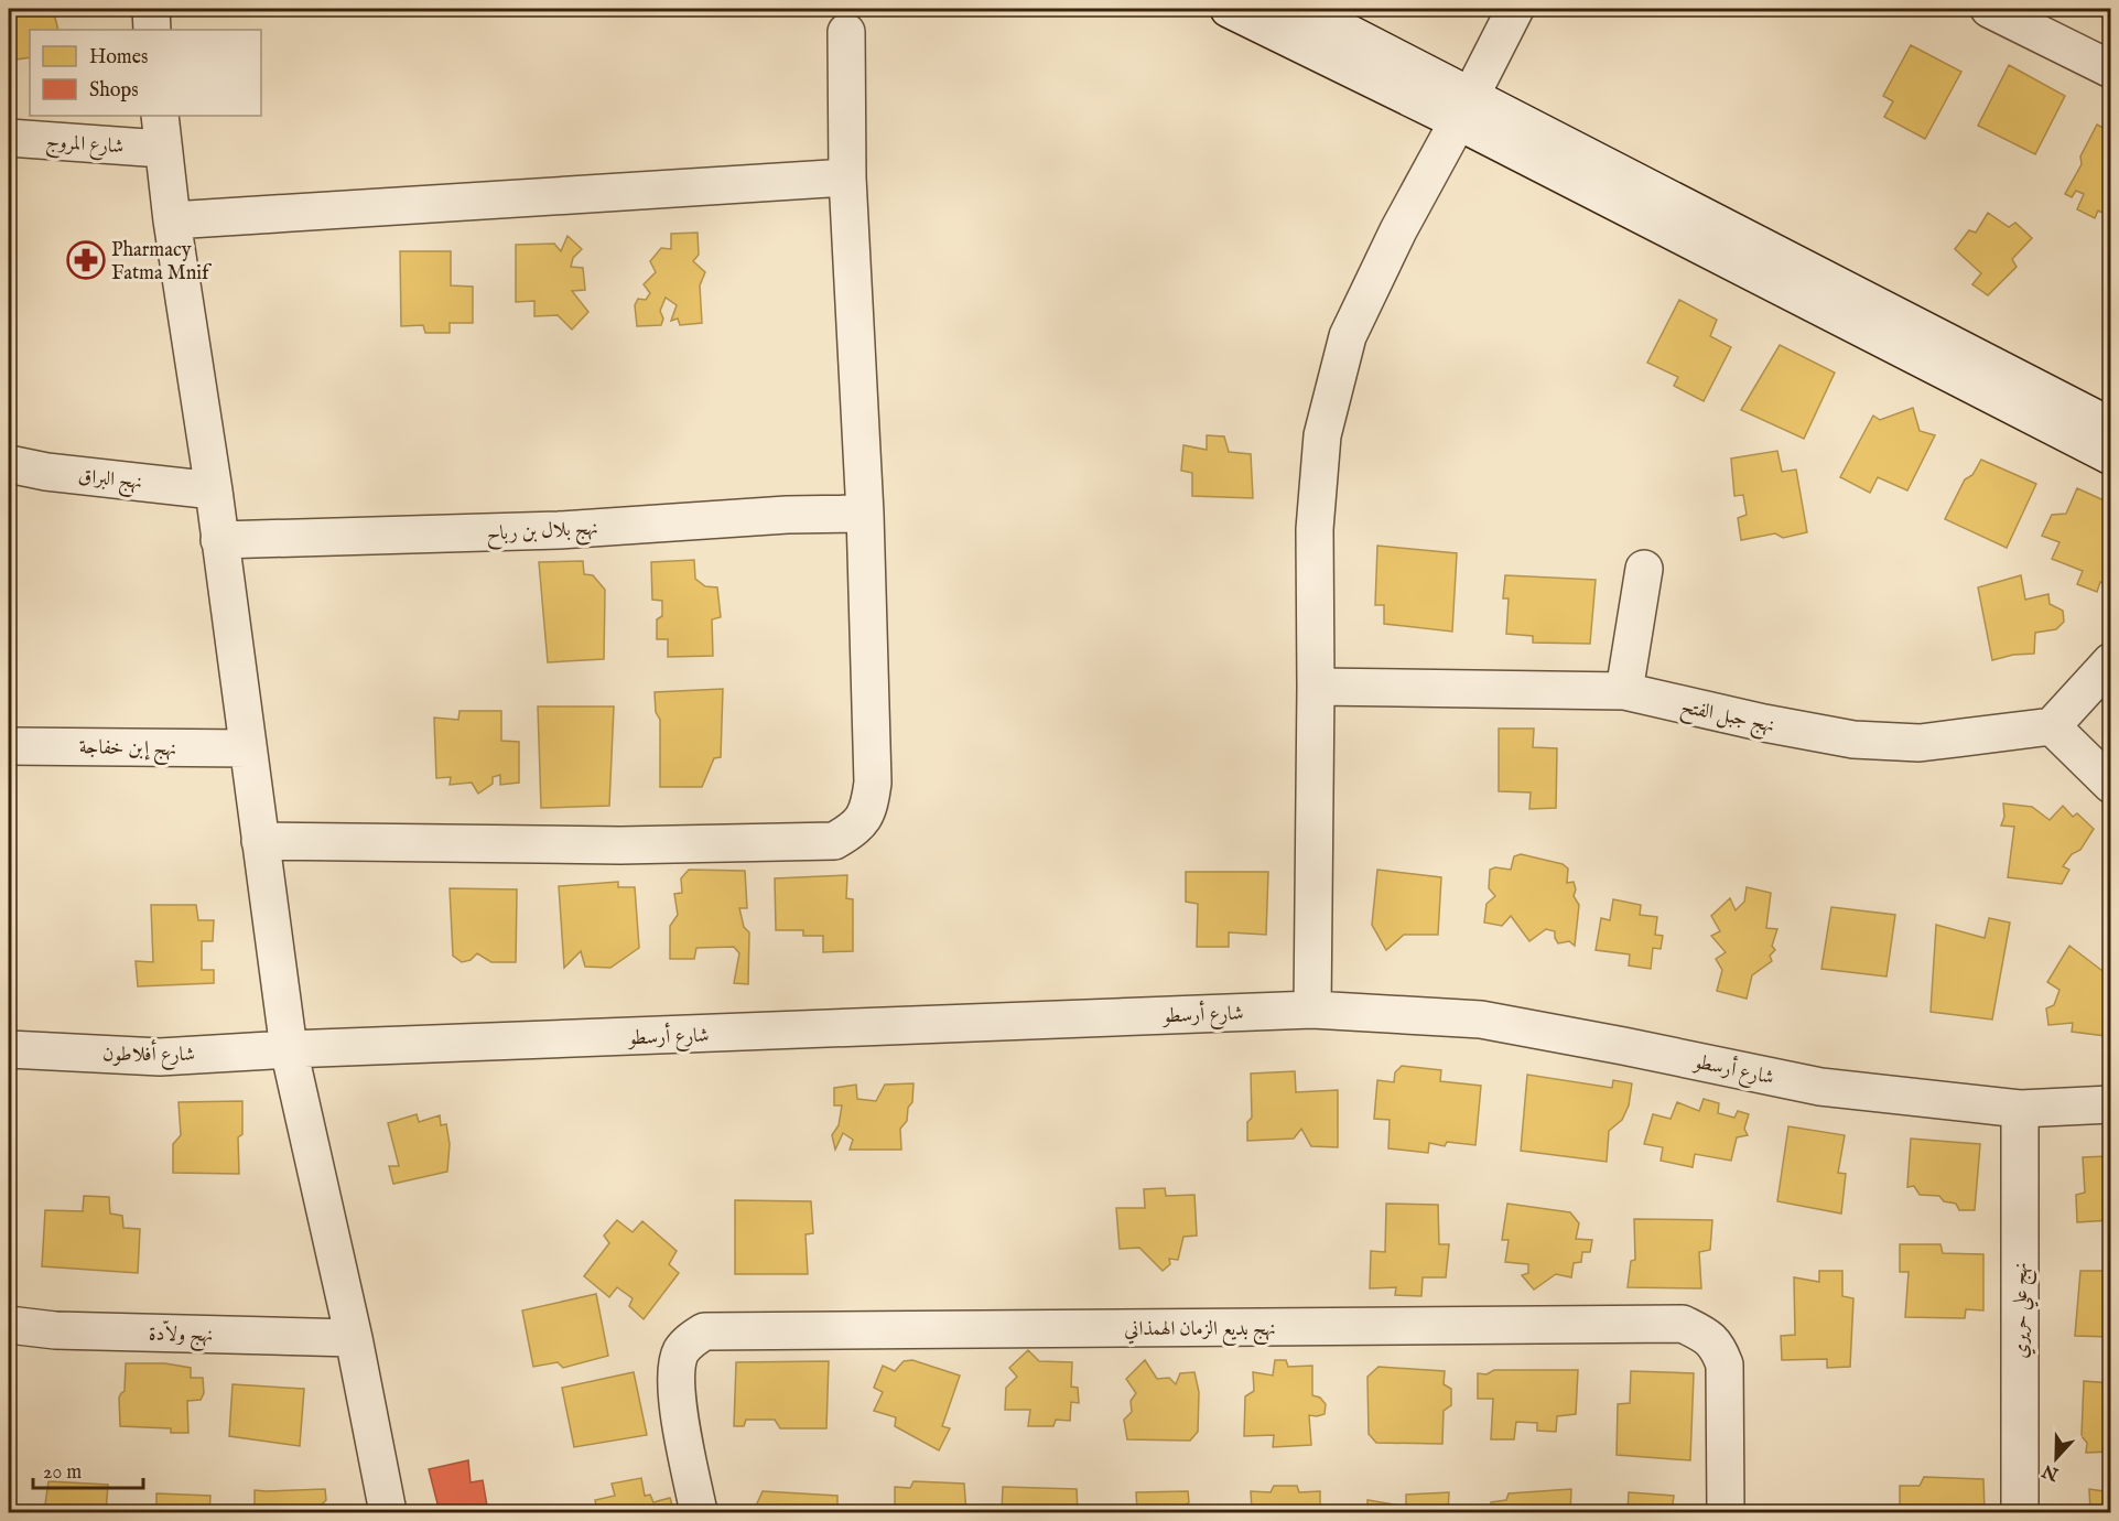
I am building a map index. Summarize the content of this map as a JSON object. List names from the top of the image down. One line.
{"streets":{"street":["شارع المروج","نهج البراق","نهج بلال بن رباح","نهج جبل الفتح","نهج إبن خفاجة","شارع أرسطو","شارع أفلاطون","نهج علي حريري","نهج بديع الزمان الهمذاني","نهج ولاّدة"]},"crossings":[["شارع أرسطو","شارع أفلاطون"],["شارع أرسطو","نهج علي حريري"]],"places":{"pharmacy":["Pharmacy Fatma Mnif"]},"legend":["Homes","Shops"],"scale_bar":"20 m","north":"bottom"}
